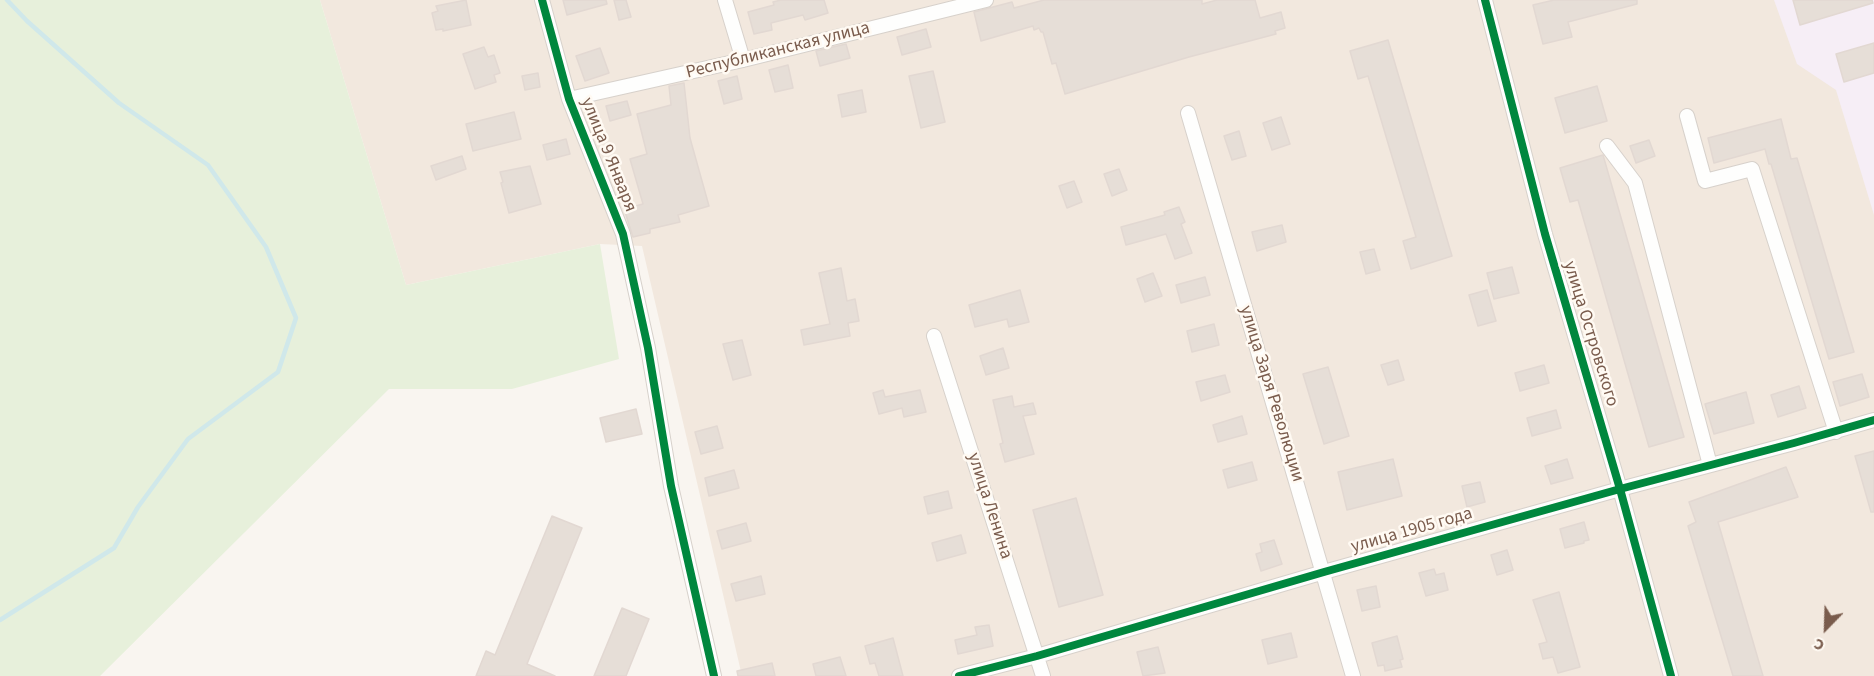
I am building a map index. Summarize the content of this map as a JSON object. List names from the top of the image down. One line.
{"streets":{"street":["Республиканская улица","улица 9 Января","улица Островского","улица Заря Революции","улица Ленина","улица 1905 года"]},"crossings":[["Республиканская улица","улица 9 Января"],["улица Островского","улица 1905 года"],["улица Заря Революции","улица 1905 года"],["улица Ленина","улица 1905 года"]],"north":"bottom left"}
